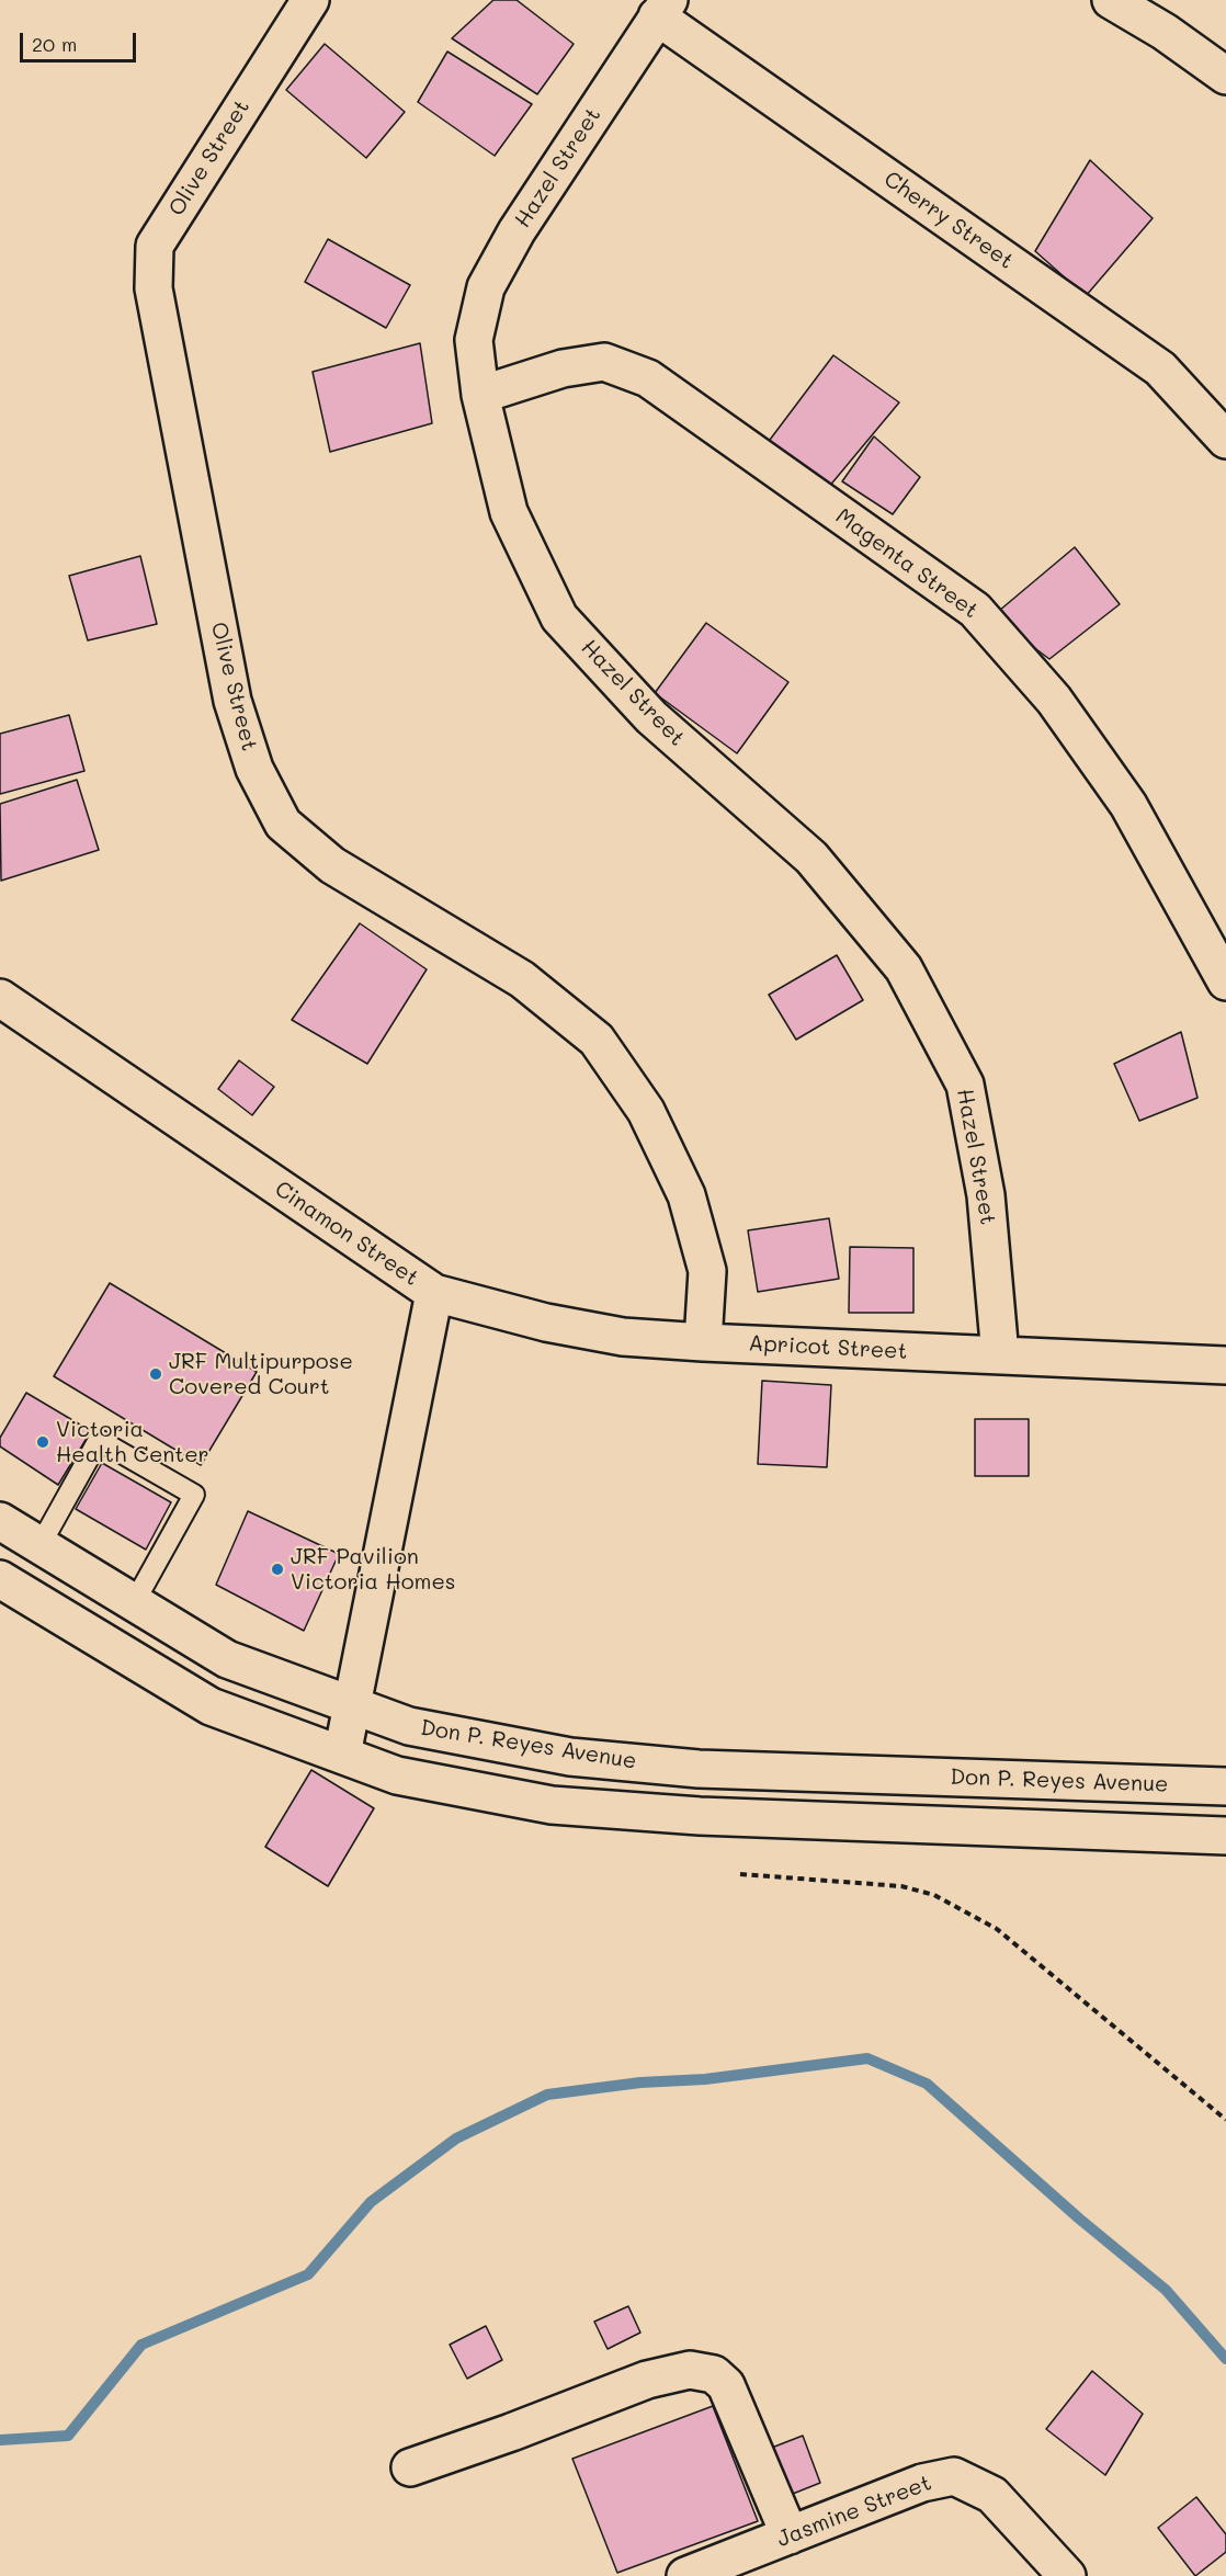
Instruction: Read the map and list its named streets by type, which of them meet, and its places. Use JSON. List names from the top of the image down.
{
  "streets": {
    "street": [
      "Olive Street",
      "Hazel Street",
      "Cherry Street",
      "Magenta Street",
      "Cinamon Street",
      "Apricot Street",
      "Don P. Reyes Avenue",
      "Jasmine Street"
    ]
  },
  "crossings": [
    ["Olive Street", "Apricot Street"],
    ["Hazel Street", "Cherry Street"],
    ["Hazel Street", "Magenta Street"],
    ["Hazel Street", "Apricot Street"],
    ["Cinamon Street", "Apricot Street"],
    ["Cinamon Street", "Don P. Reyes Avenue"]
  ],
  "places": ["JRF Multipurpose Covered Court", "Victoria Health Center", "JRF Pavilion Victoria Homes"],
  "scale_bar": "20 m"
}
